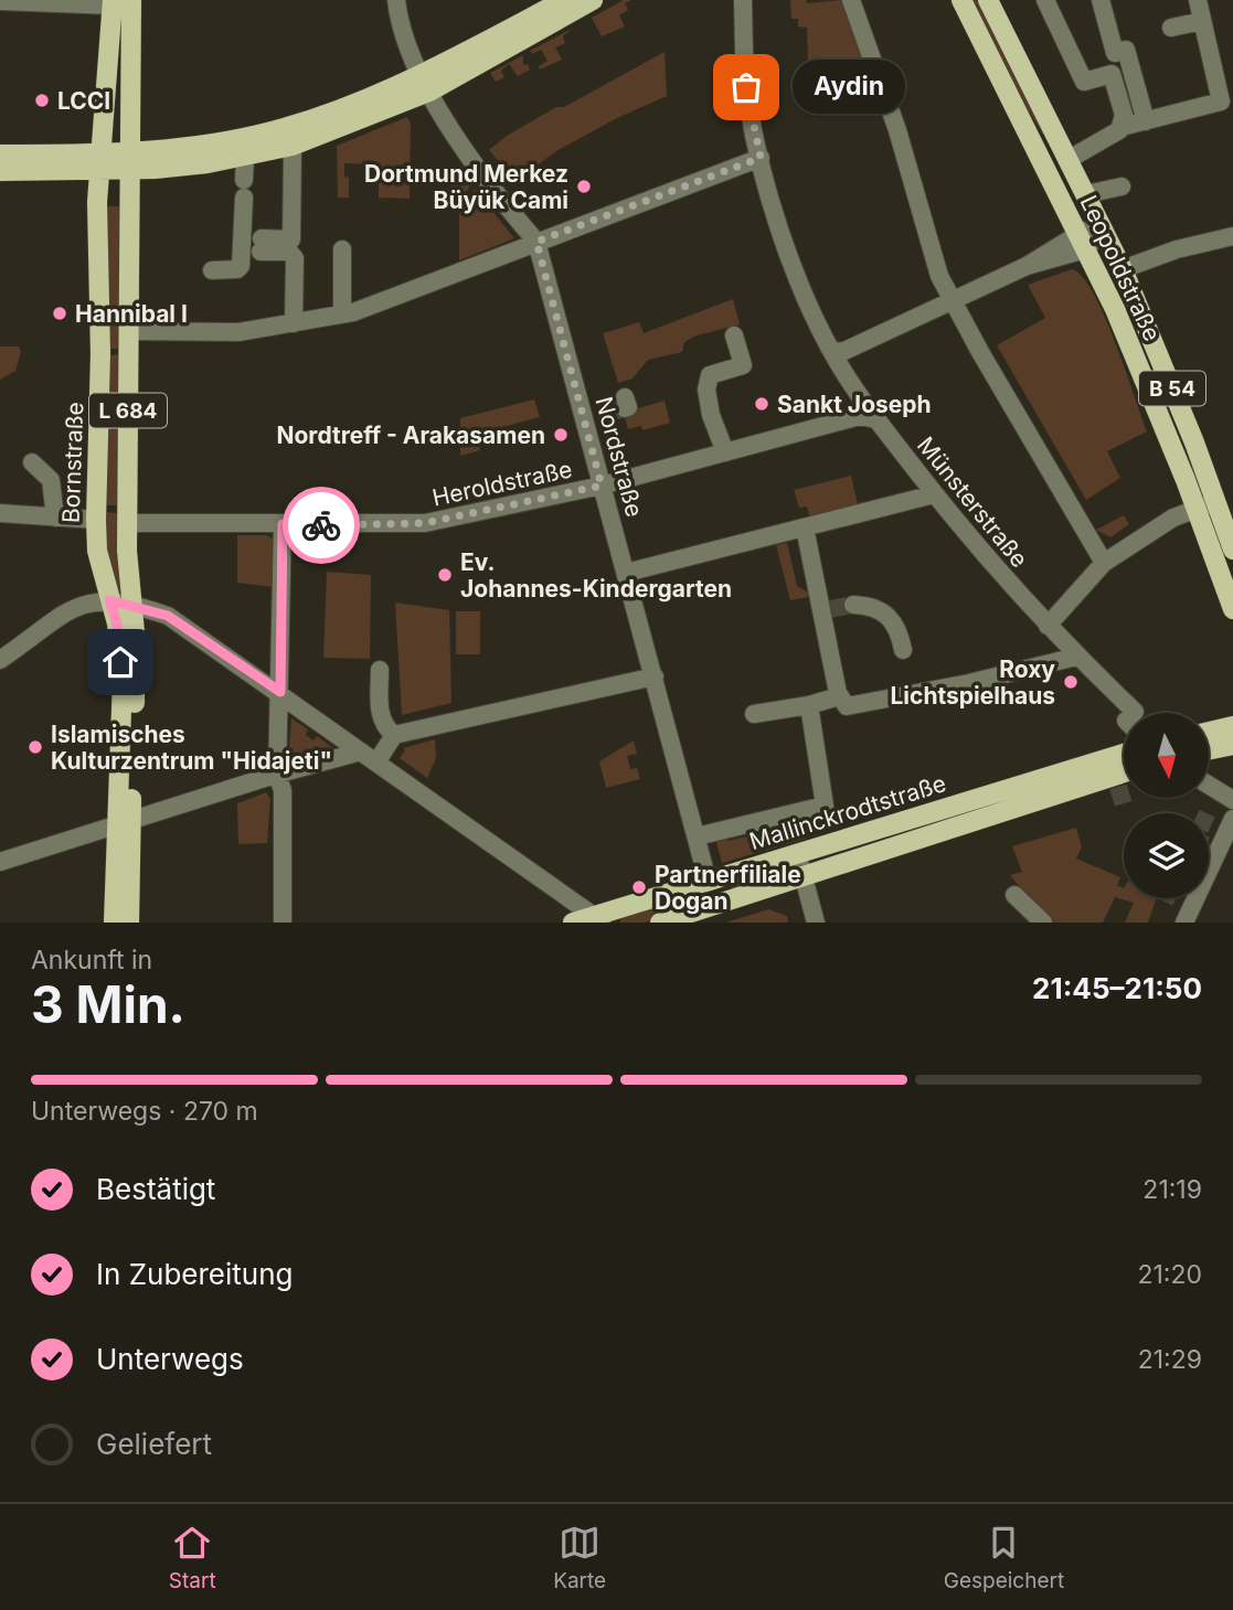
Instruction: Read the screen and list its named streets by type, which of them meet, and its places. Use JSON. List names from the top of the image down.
{
  "streets": {
    "main road": [
      "Leopoldstraße",
      "B 54",
      "L 684",
      "Bornstraße",
      "Mallinckrodtstraße"
    ],
    "street": ["Nordstraße", "Heroldstraße", "Münsterstraße"]
  },
  "crossings": [
    ["Nordstraße", "Heroldstraße"],
    ["Nordstraße", "Mallinckrodtstraße"],
    ["Bornstraße", "Heroldstraße"],
    ["Heroldstraße", "Münsterstraße"]
  ],
  "places": [
    "Aydin",
    "LCCI",
    "Dortmund Merkez Büyük Cami",
    "Hannibal I",
    "Sankt Joseph",
    "Nordtreff - Arakasamen",
    "Ev. Johannes-Kindergarten",
    "Roxy Lichtspielhaus",
    "Islamisches Kulturzentrum \"Hidajeti\"",
    "Partnerfiliale Dogan"
  ],
  "north": "bottom",
  "page": {
    "bubble": "Aydin",
    "heading": ["3 Min.", "Ankunft in", "21:45–21:50"],
    "bar": "Unterwegs · 270 m",
    "list": [
      ["Bestätigt", "21:19"],
      ["In Zubereitung", "21:20"],
      ["Unterwegs", "21:29"],
      "Geliefert"
    ],
    "tabs": ["Start", "Karte", "Gespeichert"]
  }
}
